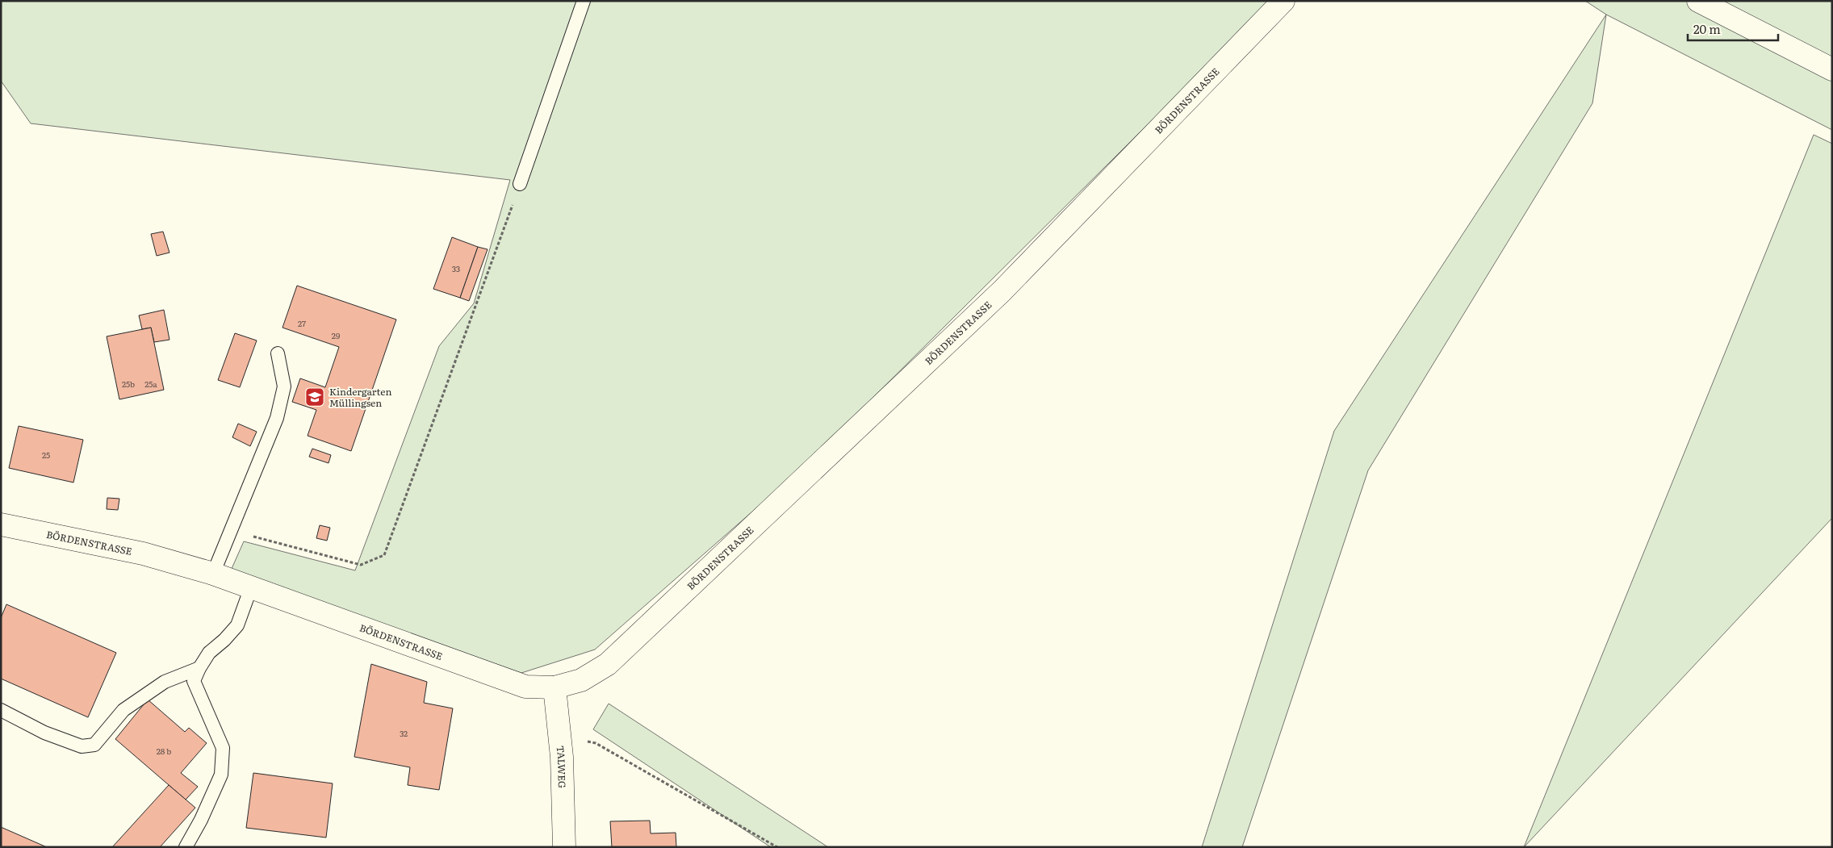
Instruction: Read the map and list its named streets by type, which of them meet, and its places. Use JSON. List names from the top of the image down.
{
  "streets": {
    "street": ["BÖRDENSTRASSE", "TALWEG"]
  },
  "crossings": [
    ["BÖRDENSTRASSE", "TALWEG"]
  ],
  "places": {
    "school or university": ["Kindergarten Müllingsen"]
  },
  "house_numbers": [
    "33",
    "27",
    "29",
    "25b",
    "25a",
    "25",
    "32",
    "28 b"
  ],
  "scale_bar": "20 m"
}
